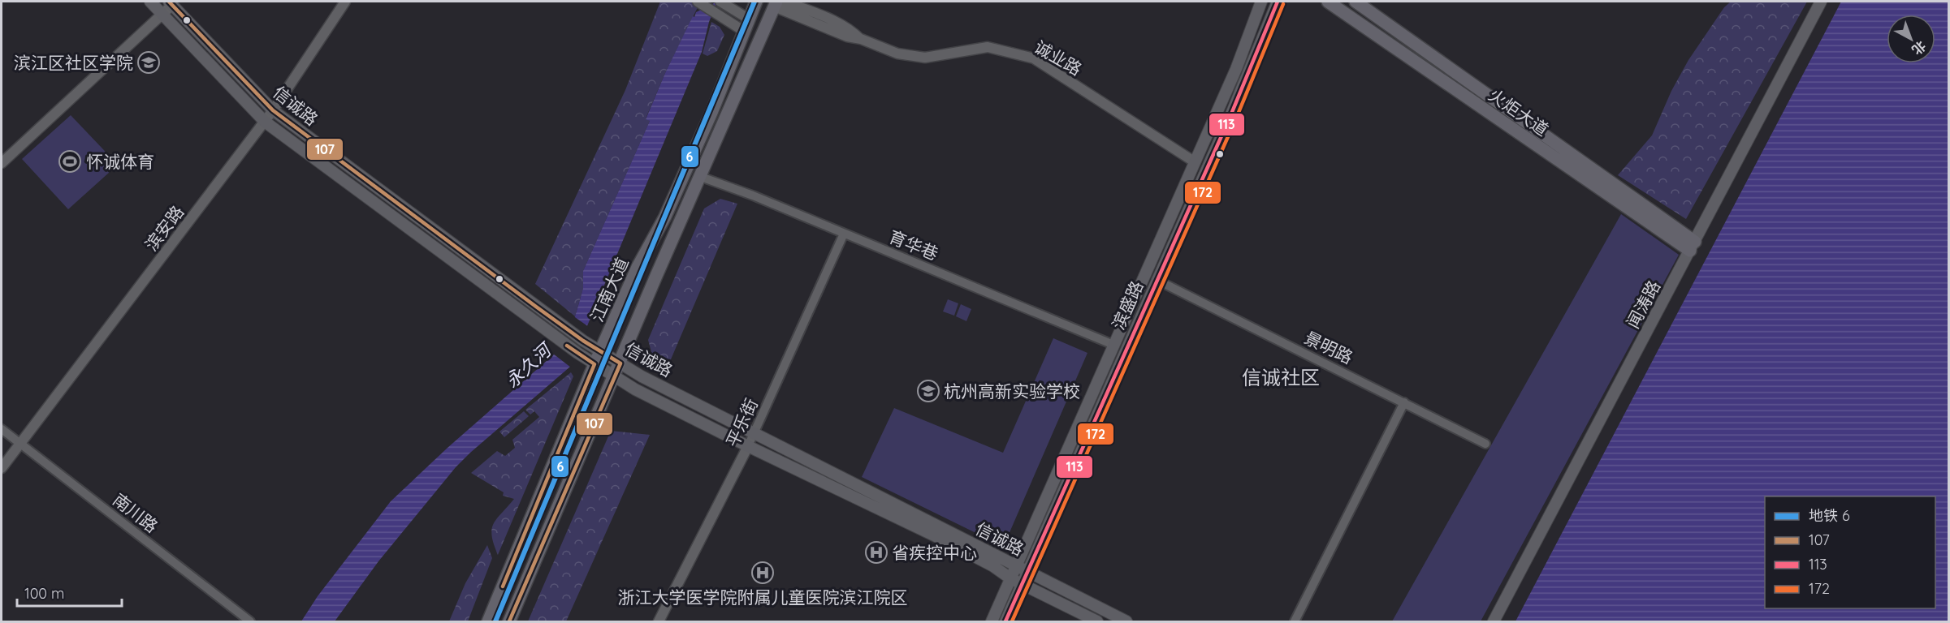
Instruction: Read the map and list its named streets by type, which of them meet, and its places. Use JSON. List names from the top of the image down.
{
  "streets": {
    "main road": [
      "信诚路",
      "火炬大道",
      "江南大道",
      "闻涛路",
      "滨盛路"
    ],
    "street": [
      "诚业路",
      "滨安路",
      "育华巷",
      "景明路",
      "平乐街",
      "南川路"
    ]
  },
  "crossings": [
    ["诚业路", "滨盛路"],
    ["信诚路", "滨安路"],
    ["信诚路", "江南大道"],
    ["信诚路", "滨盛路"],
    ["信诚路", "平乐街"],
    ["火炬大道", "闻涛路"],
    ["滨安路", "南川路"],
    ["育华巷", "滨盛路"],
    ["育华巷", "平乐街"],
    ["滨盛路", "景明路"]
  ],
  "districts": ["信诚社区"],
  "water": ["永久河"],
  "places": {
    "school or university": ["滨江区社区学院", "杭州高新实验学校"],
    "sports": ["怀诚体育"],
    "hospital": ["省疾控中心", "浙江大学医学院附属儿童医院滨江院区"]
  },
  "lines": [
    "metro line 6",
    "transit line 107",
    "transit line 113",
    "transit line 172"
  ],
  "legend": [
    "地铁 6",
    "107",
    "113",
    "172"
  ],
  "scale_bar": "100 m",
  "north": "bottom right"
}
